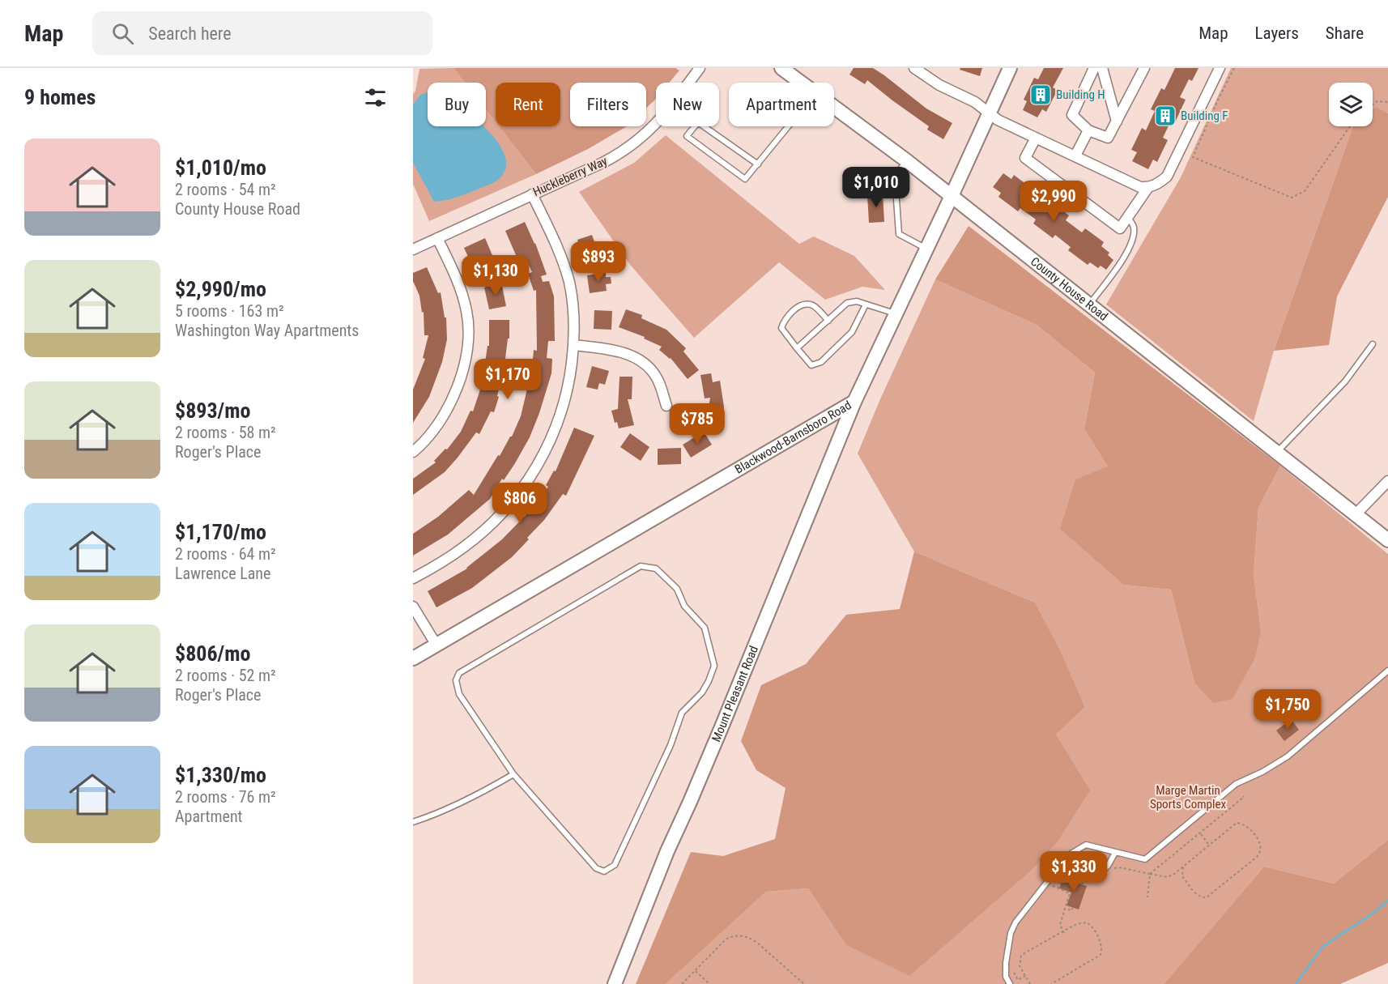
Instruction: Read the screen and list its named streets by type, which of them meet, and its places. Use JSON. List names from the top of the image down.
{
  "streets": {
    "main road": ["County House Road", "Blackwood-Barnsboro Road", "Mount Pleasant Road"],
    "street": ["Huckleberry Way"]
  },
  "crossings": [
    ["County House Road", "Blackwood-Barnsboro Road"],
    ["Blackwood-Barnsboro Road", "Mount Pleasant Road"]
  ],
  "parks": ["Marge Martin Sports Complex"],
  "places": {
    "building": ["Building H", "Building F"]
  },
  "page": {
    "header": "Map",
    "search": "Search here",
    "nav": ["Map", "Layers", "Share"],
    "heading": "9 homes",
    "chip": [
      "Buy",
      "Rent",
      "Filters",
      "New",
      "Apartment"
    ],
    "list": [
      {
        "name": "$1,010/mo",
        "note": "2 rooms · 54 m² · County House Road"
      },
      {
        "name": "$2,990/mo",
        "note": "5 rooms · 163 m² · Washington Way Apartments"
      },
      {
        "name": "$893/mo",
        "note": "2 rooms · 58 m² · Roger's Place"
      },
      {
        "name": "$1,170/mo",
        "note": "2 rooms · 64 m² · Lawrence Lane"
      },
      {
        "name": "$806/mo",
        "note": "2 rooms · 52 m² · Roger's Place"
      },
      {
        "name": "$1,330/mo",
        "note": "2 rooms · 76 m² · Apartment"
      }
    ],
    "price": [
      "$1,010",
      "$2,990",
      "$893",
      "$1,130",
      "$1,170",
      "$785",
      "$806",
      "$1,750",
      "$1,330"
    ]
  }
}
